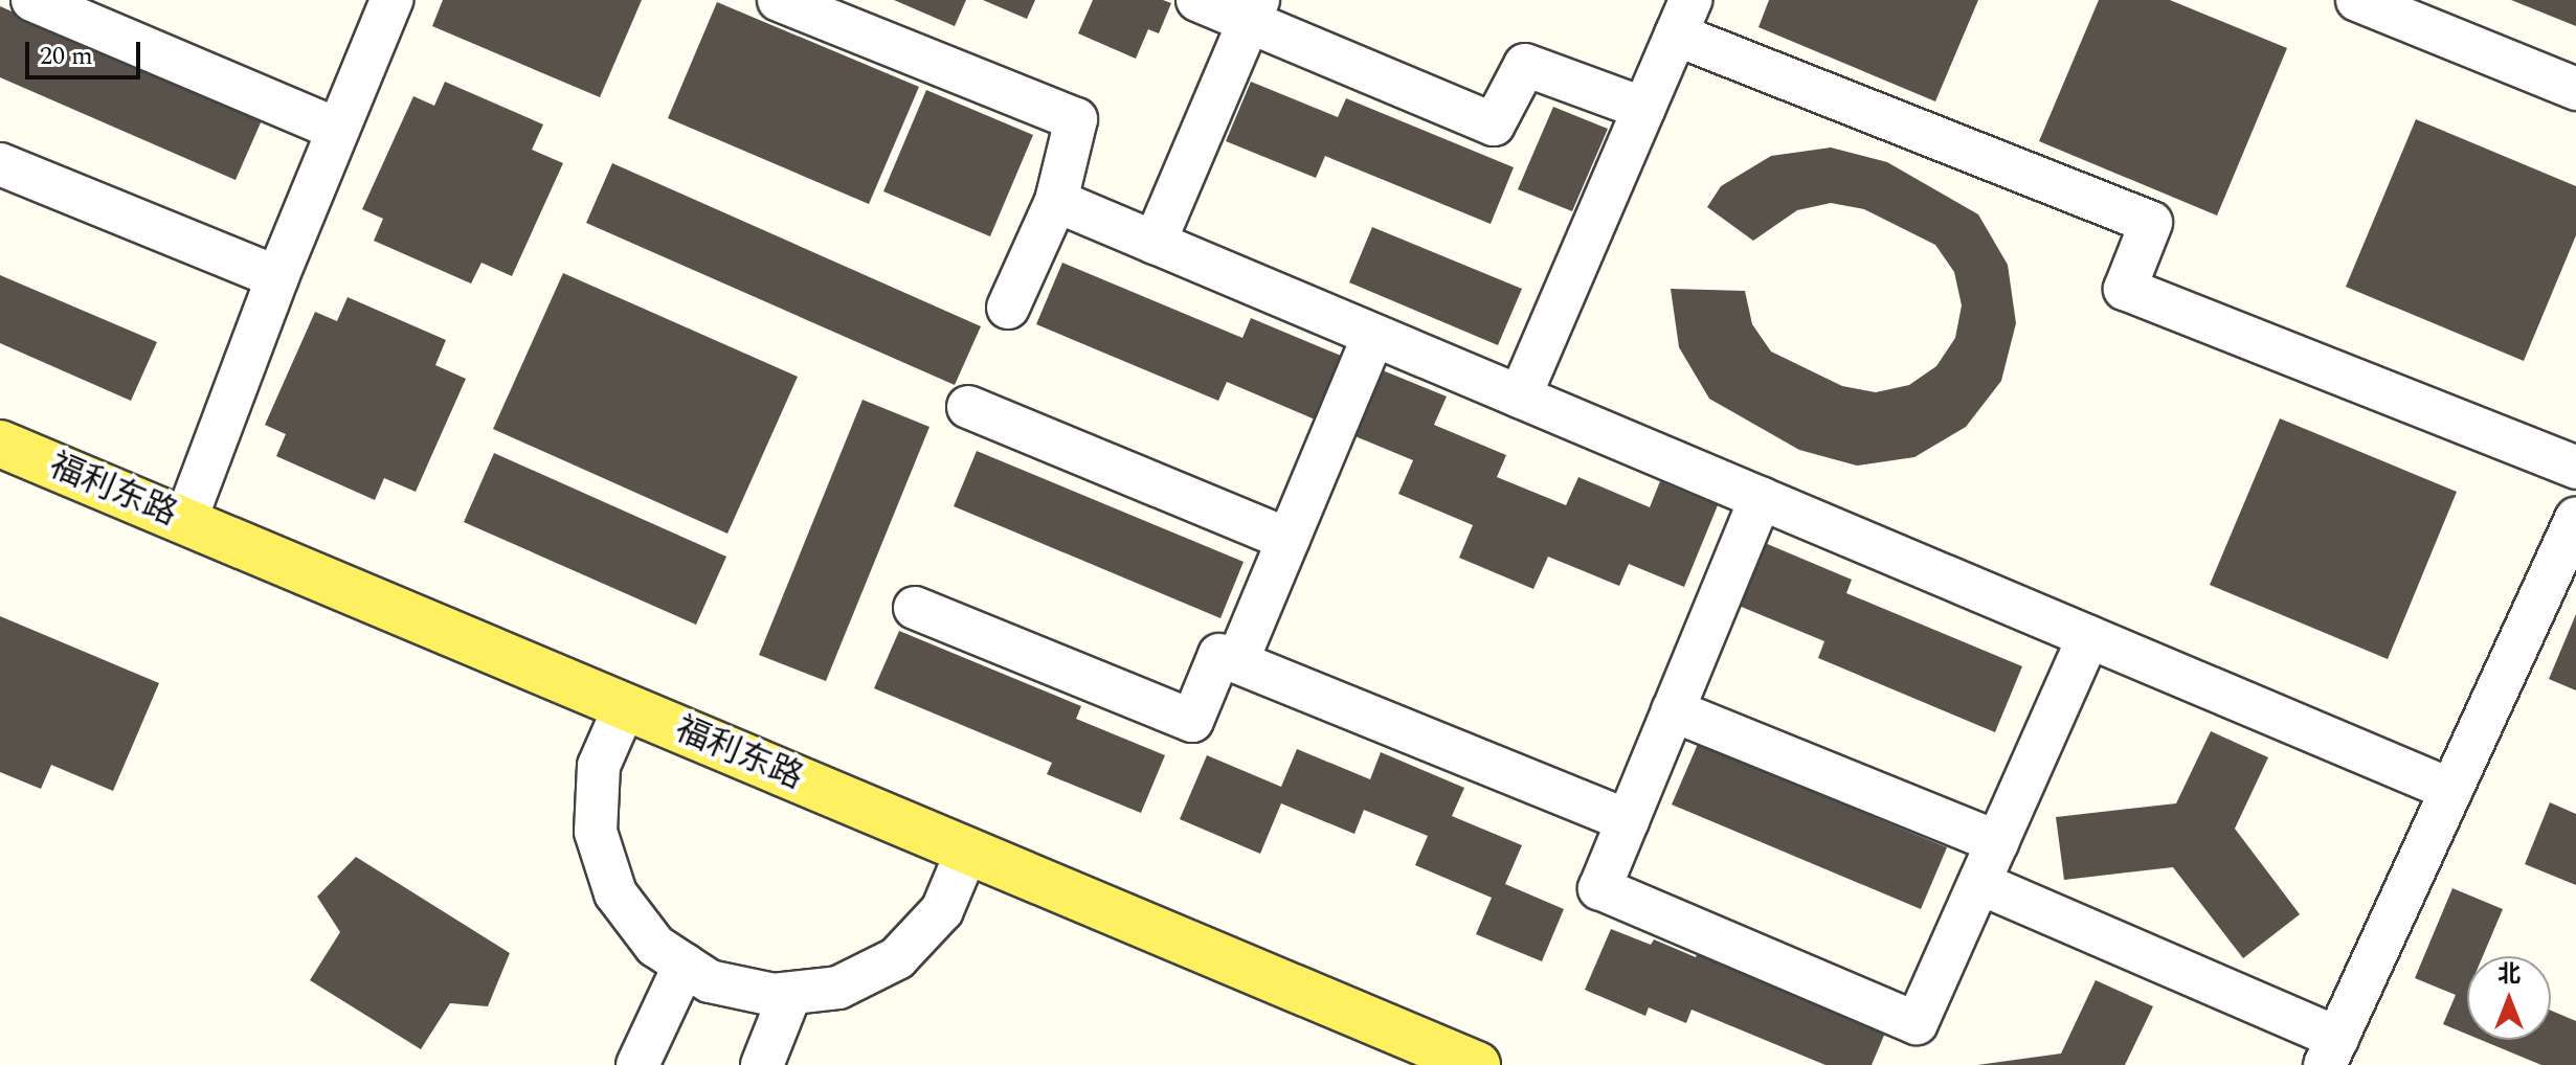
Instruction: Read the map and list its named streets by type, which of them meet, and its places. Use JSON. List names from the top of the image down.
{
  "streets": {
    "main road": ["福利东路"]
  },
  "scale_bar": "20 m",
  "north": "top"
}
